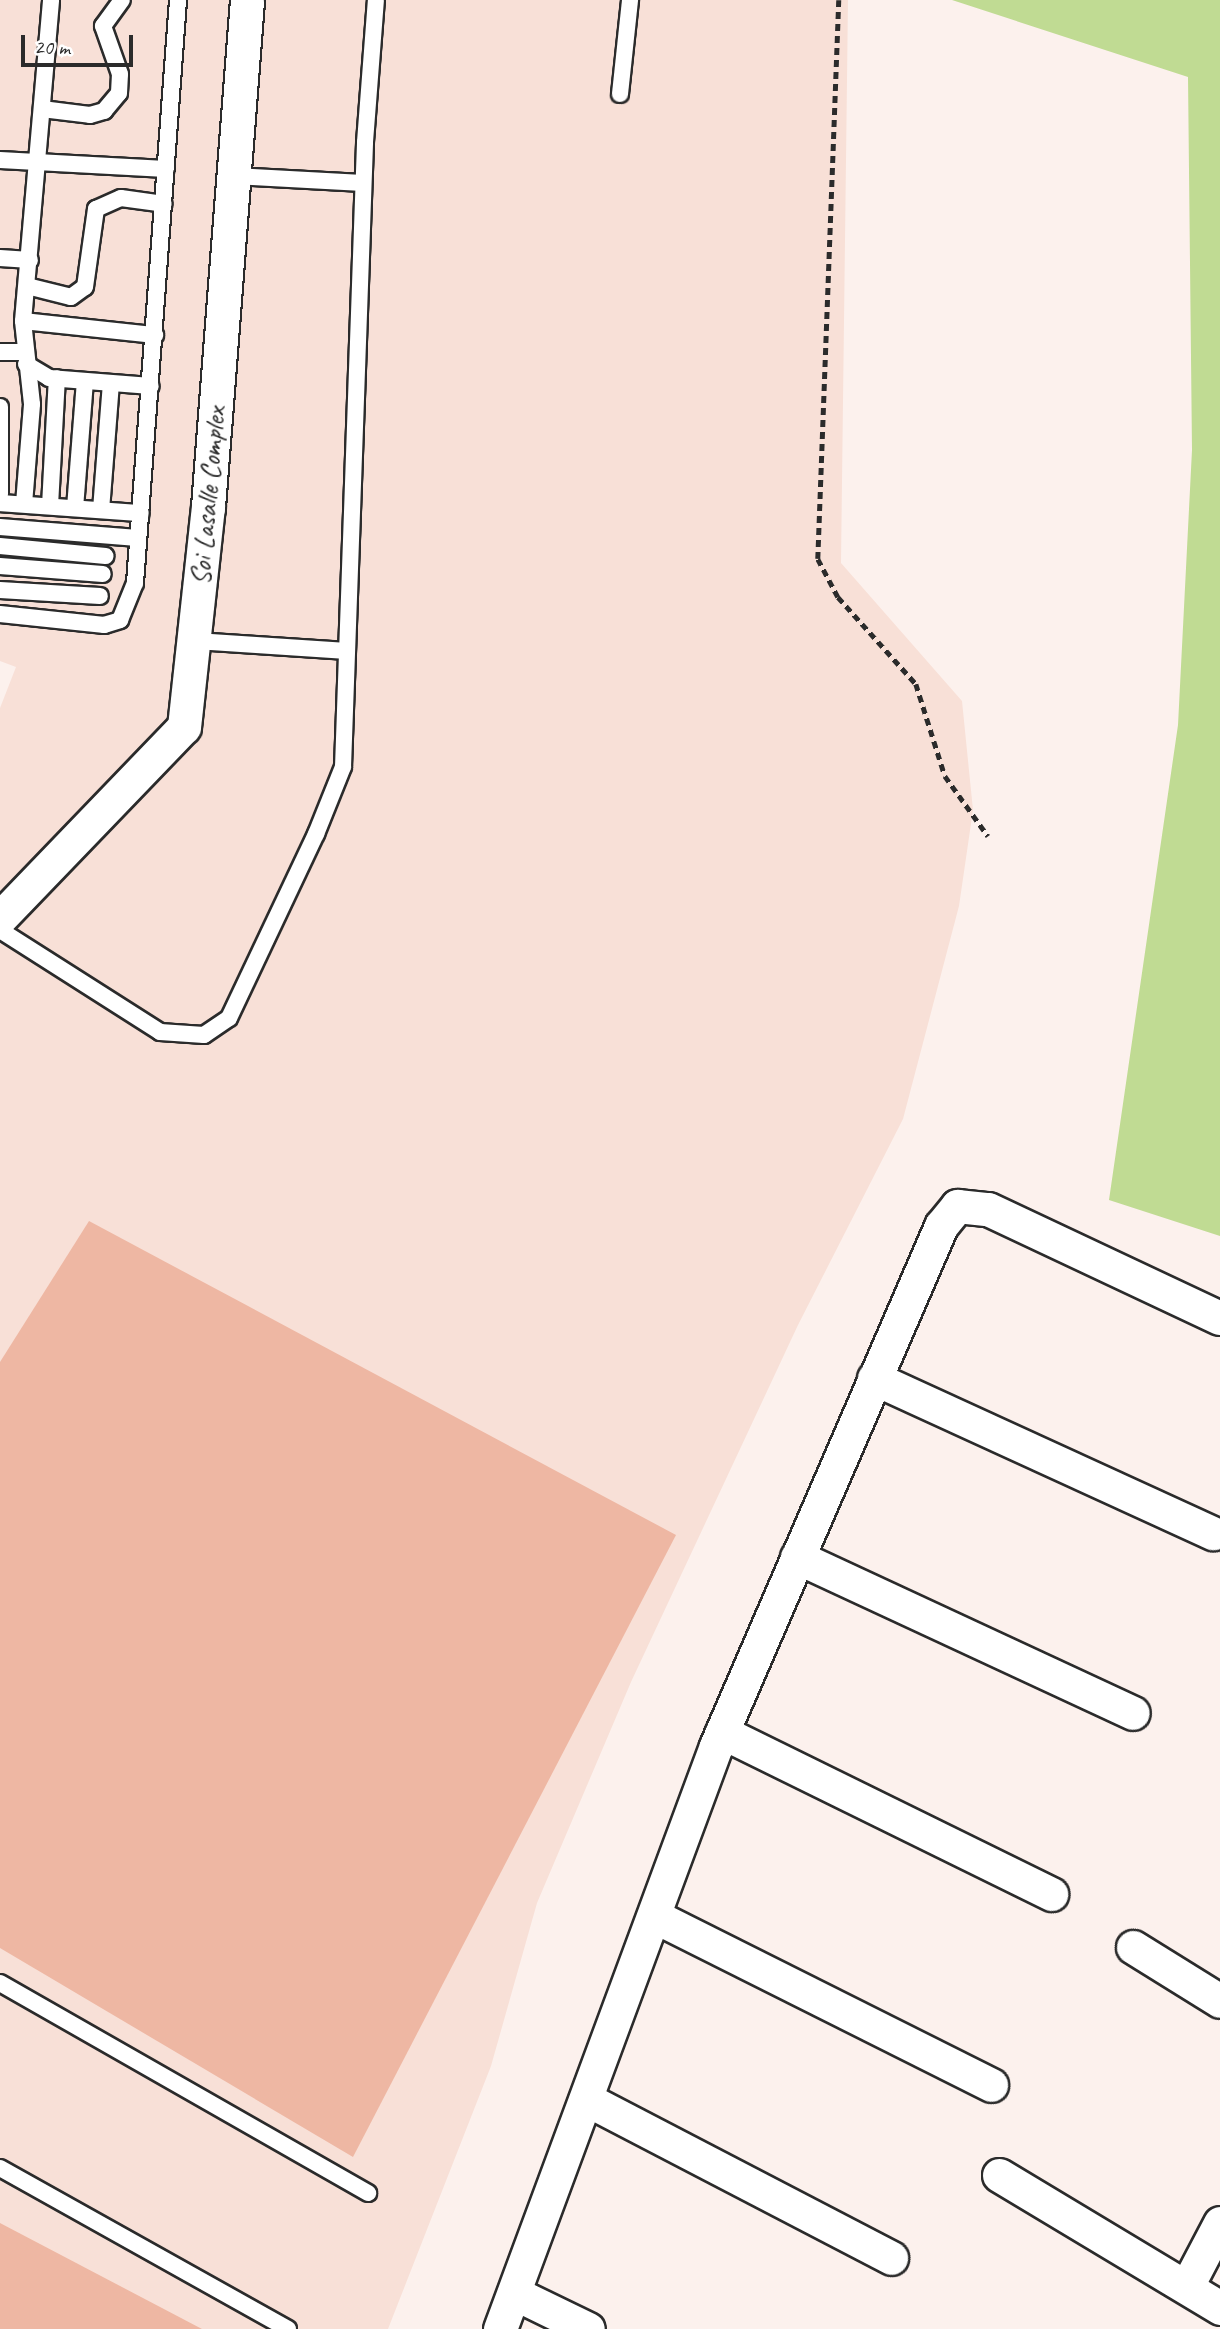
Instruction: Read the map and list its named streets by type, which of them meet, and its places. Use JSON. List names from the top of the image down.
{
  "streets": {
    "street": ["Soi Lasalle Complex"]
  },
  "scale_bar": "20 m"
}
